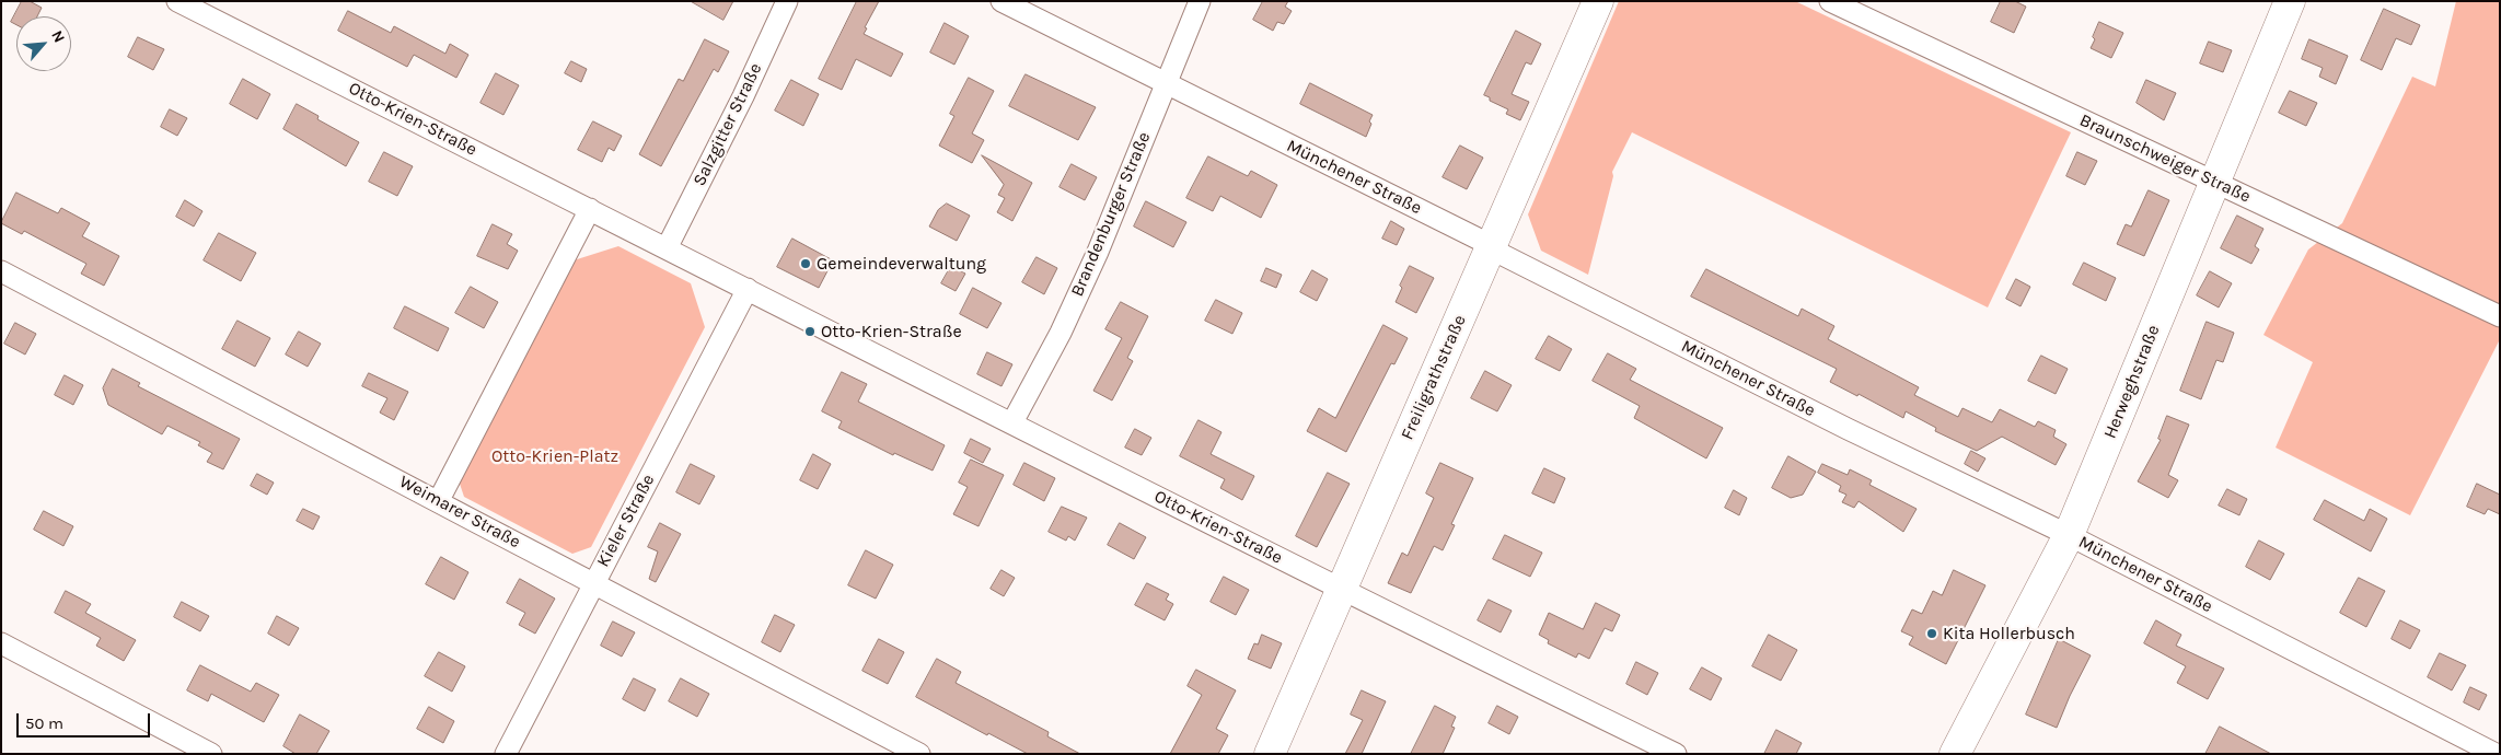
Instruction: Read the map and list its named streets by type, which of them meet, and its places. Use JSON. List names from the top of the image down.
{
  "streets": {
    "street": [
      "Otto-Krien-Straße",
      "Salzgitter Straße",
      "Braunschweiger Straße",
      "Münchener Straße",
      "Brandenburger Straße",
      "Freiligrathstraße",
      "Herweghstraße",
      "Weimarer Straße",
      "Kieler Straße"
    ]
  },
  "crossings": [
    ["Otto-Krien-Straße", "Salzgitter Straße"],
    ["Otto-Krien-Straße", "Brandenburger Straße"],
    ["Otto-Krien-Straße", "Freiligrathstraße"],
    ["Otto-Krien-Straße", "Kieler Straße"],
    ["Braunschweiger Straße", "Herweghstraße"],
    ["Münchener Straße", "Brandenburger Straße"],
    ["Münchener Straße", "Freiligrathstraße"],
    ["Münchener Straße", "Herweghstraße"],
    ["Weimarer Straße", "Kieler Straße"]
  ],
  "parks": ["Otto-Krien-Platz"],
  "places": ["Gemeindeverwaltung", "Otto-Krien-Straße", "Kita Hollerbusch"],
  "scale_bar": "50 m",
  "north": "top right"
}
